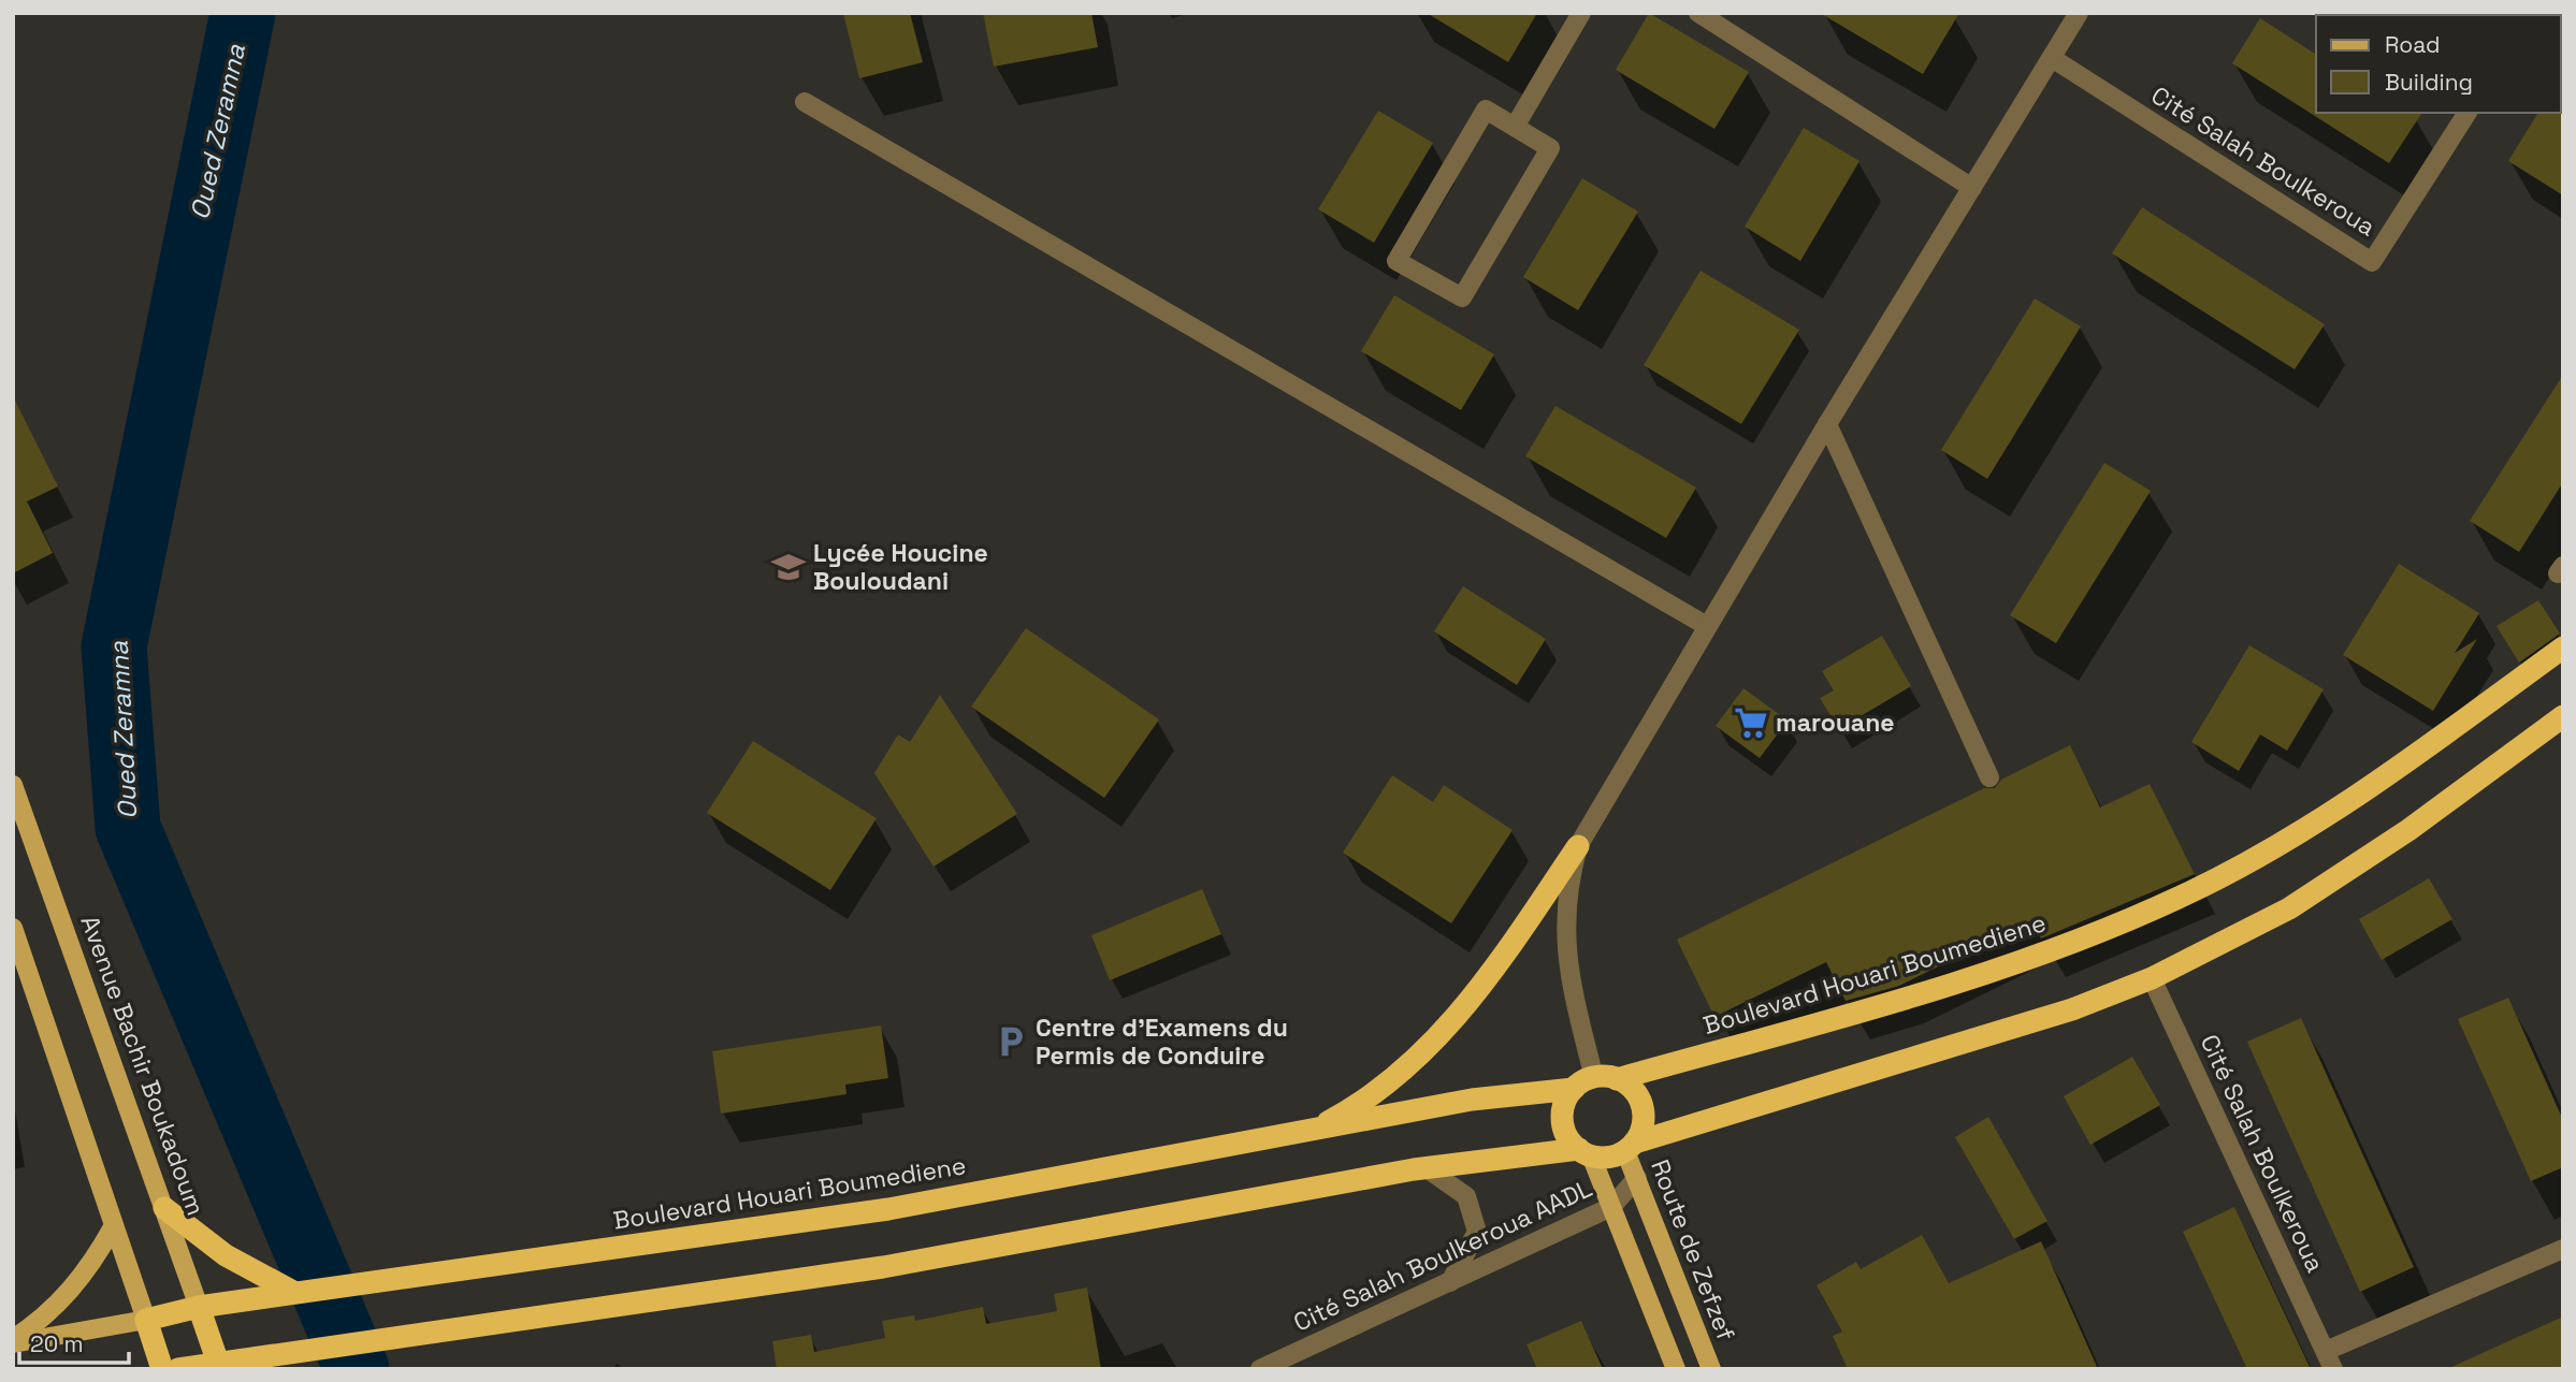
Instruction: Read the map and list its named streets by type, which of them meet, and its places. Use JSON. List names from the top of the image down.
{
  "streets": {
    "highway": ["Boulevard Houari Boumediene", "Avenue Bachir Boukadoum"],
    "main road": ["Route de Zefzef"],
    "street": ["Cité Salah Boulkeroua", "Cité Salah Boulkeroua AADL"]
  },
  "crossings": [
    ["Boulevard Houari Boumediene", "Avenue Bachir Boukadoum"],
    ["Boulevard Houari Boumediene", "Route de Zefzef"],
    ["Route de Zefzef", "Cité Salah Boulkeroua AADL"]
  ],
  "water": ["Oued Zeramna"],
  "places": {
    "school or university": ["Lycée Houcine Bouloudani"],
    "supermarket": ["marouane"],
    "parking": ["Centre d'Examens du Permis de Conduire"]
  },
  "legend": ["Road", "Building"],
  "scale_bar": "20 m"
}
